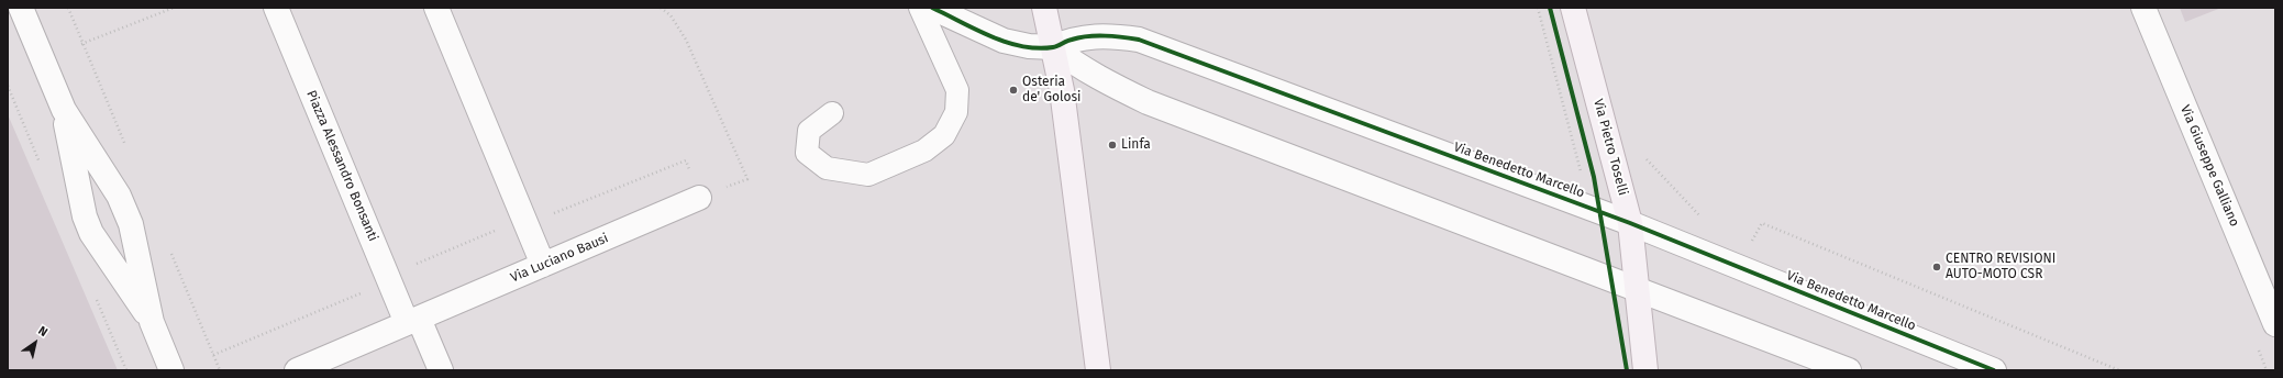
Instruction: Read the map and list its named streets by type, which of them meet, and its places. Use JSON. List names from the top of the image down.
{
  "streets": {
    "main road": ["Via Pietro Toselli"],
    "street": [
      "Piazza Alessandro Bonsanti",
      "Via Giuseppe Galliano",
      "Via Benedetto Marcello",
      "Via Luciano Bausi"
    ]
  },
  "crossings": [
    ["Via Pietro Toselli", "Via Benedetto Marcello"],
    ["Piazza Alessandro Bonsanti", "Via Luciano Bausi"]
  ],
  "places": ["Osteria de' Golosi", "Linfa", "CENTRO REVISIONI AUTO-MOTO CSR"],
  "north": "top right"
}
